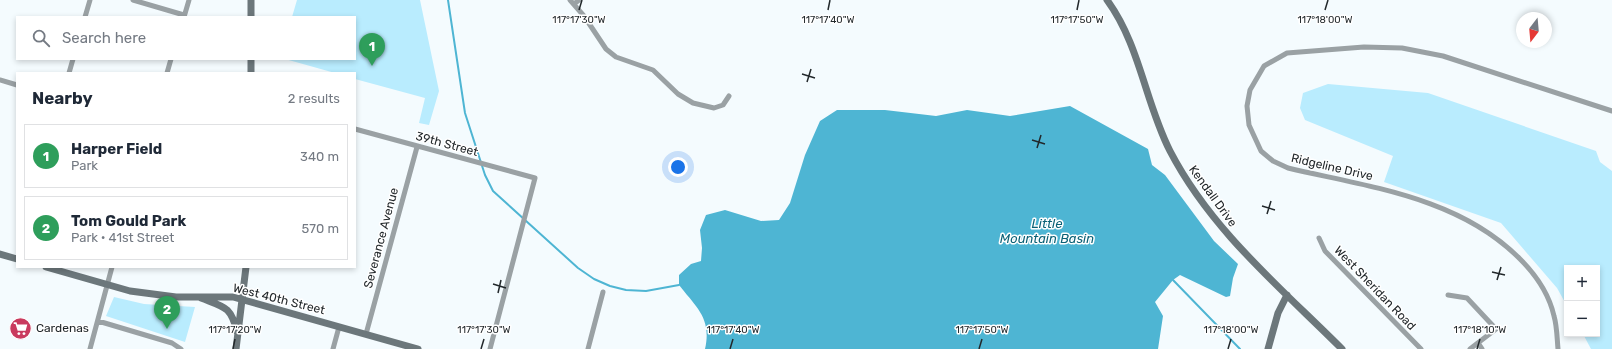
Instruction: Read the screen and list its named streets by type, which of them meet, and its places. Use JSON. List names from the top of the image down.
{
  "streets": {
    "main road": ["Kendall Drive", "West 40th Street"],
    "street": [
      "39th Street",
      "Ridgeline Drive",
      "Severance Avenue",
      "West Sheridan Road"
    ]
  },
  "crossings": [
    ["39th Street", "Severance Avenue"],
    ["Severance Avenue", "West 40th Street"]
  ],
  "water": ["Little Mountain Basin"],
  "places": {
    "supermarket": ["Cardenas"]
  },
  "north": "bottom",
  "page": {
    "search": "Search here",
    "pins": ["1", "2"],
    "heading": ["Nearby", "2 results"],
    "list": [
      {
        "mark": "1",
        "name": "Harper Field",
        "note": "Park",
        "value": "340 m"
      },
      {
        "mark": "2",
        "name": "Tom Gould Park",
        "note": "Park · 41st Street",
        "value": "570 m"
      }
    ],
    "map_buttons": ["+", "−"]
  },
  "coordinates": [
    "117°17'30\"W",
    "117°17'40\"W",
    "117°17'50\"W",
    "117°18'00\"W",
    "117°18'10\"W",
    "117°17'20\"W"
  ]
}
